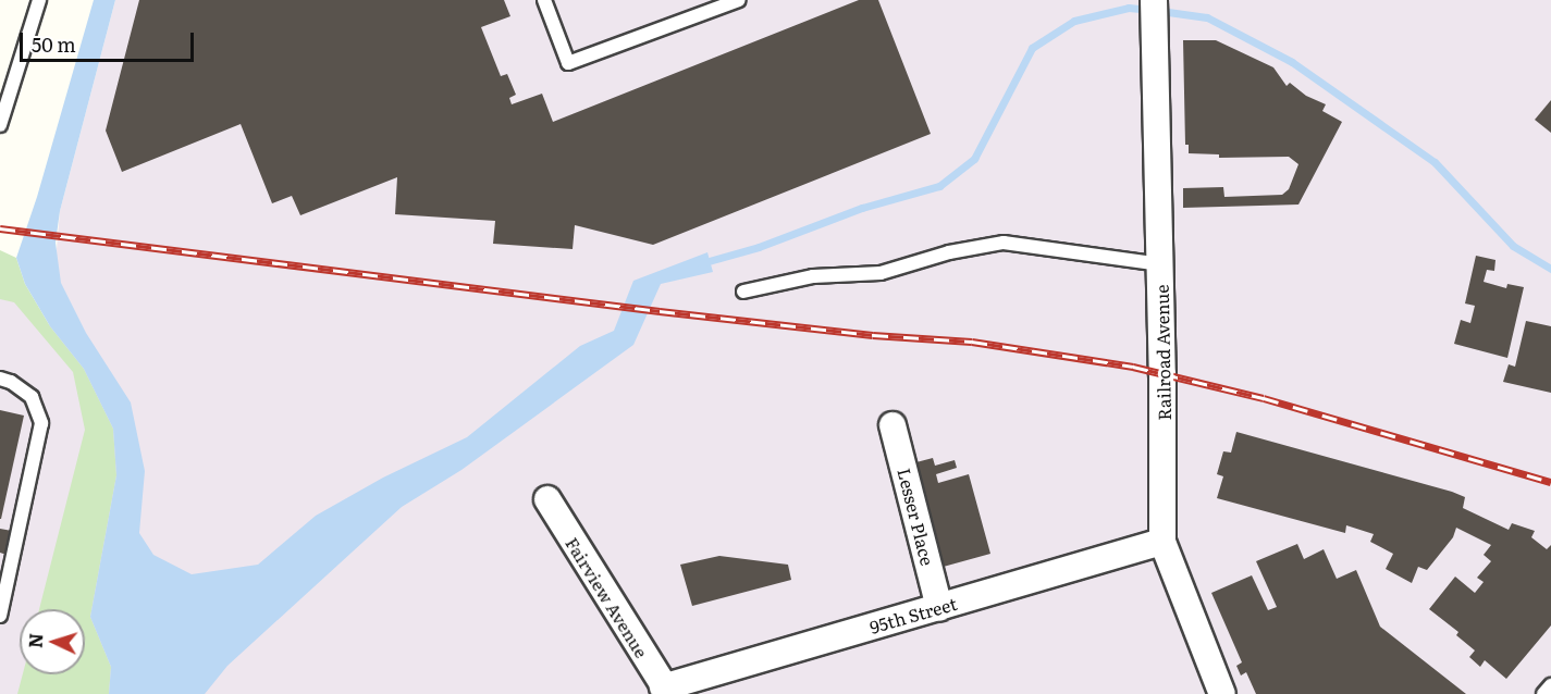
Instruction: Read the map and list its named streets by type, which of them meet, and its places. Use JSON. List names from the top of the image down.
{
  "streets": {
    "street": [
      "Railroad Avenue",
      "Lesser Place",
      "Fairview Avenue",
      "95th Street"
    ]
  },
  "crossings": [
    ["Railroad Avenue", "95th Street"],
    ["Lesser Place", "95th Street"],
    ["Fairview Avenue", "95th Street"]
  ],
  "scale_bar": "50 m",
  "north": "left"
}
